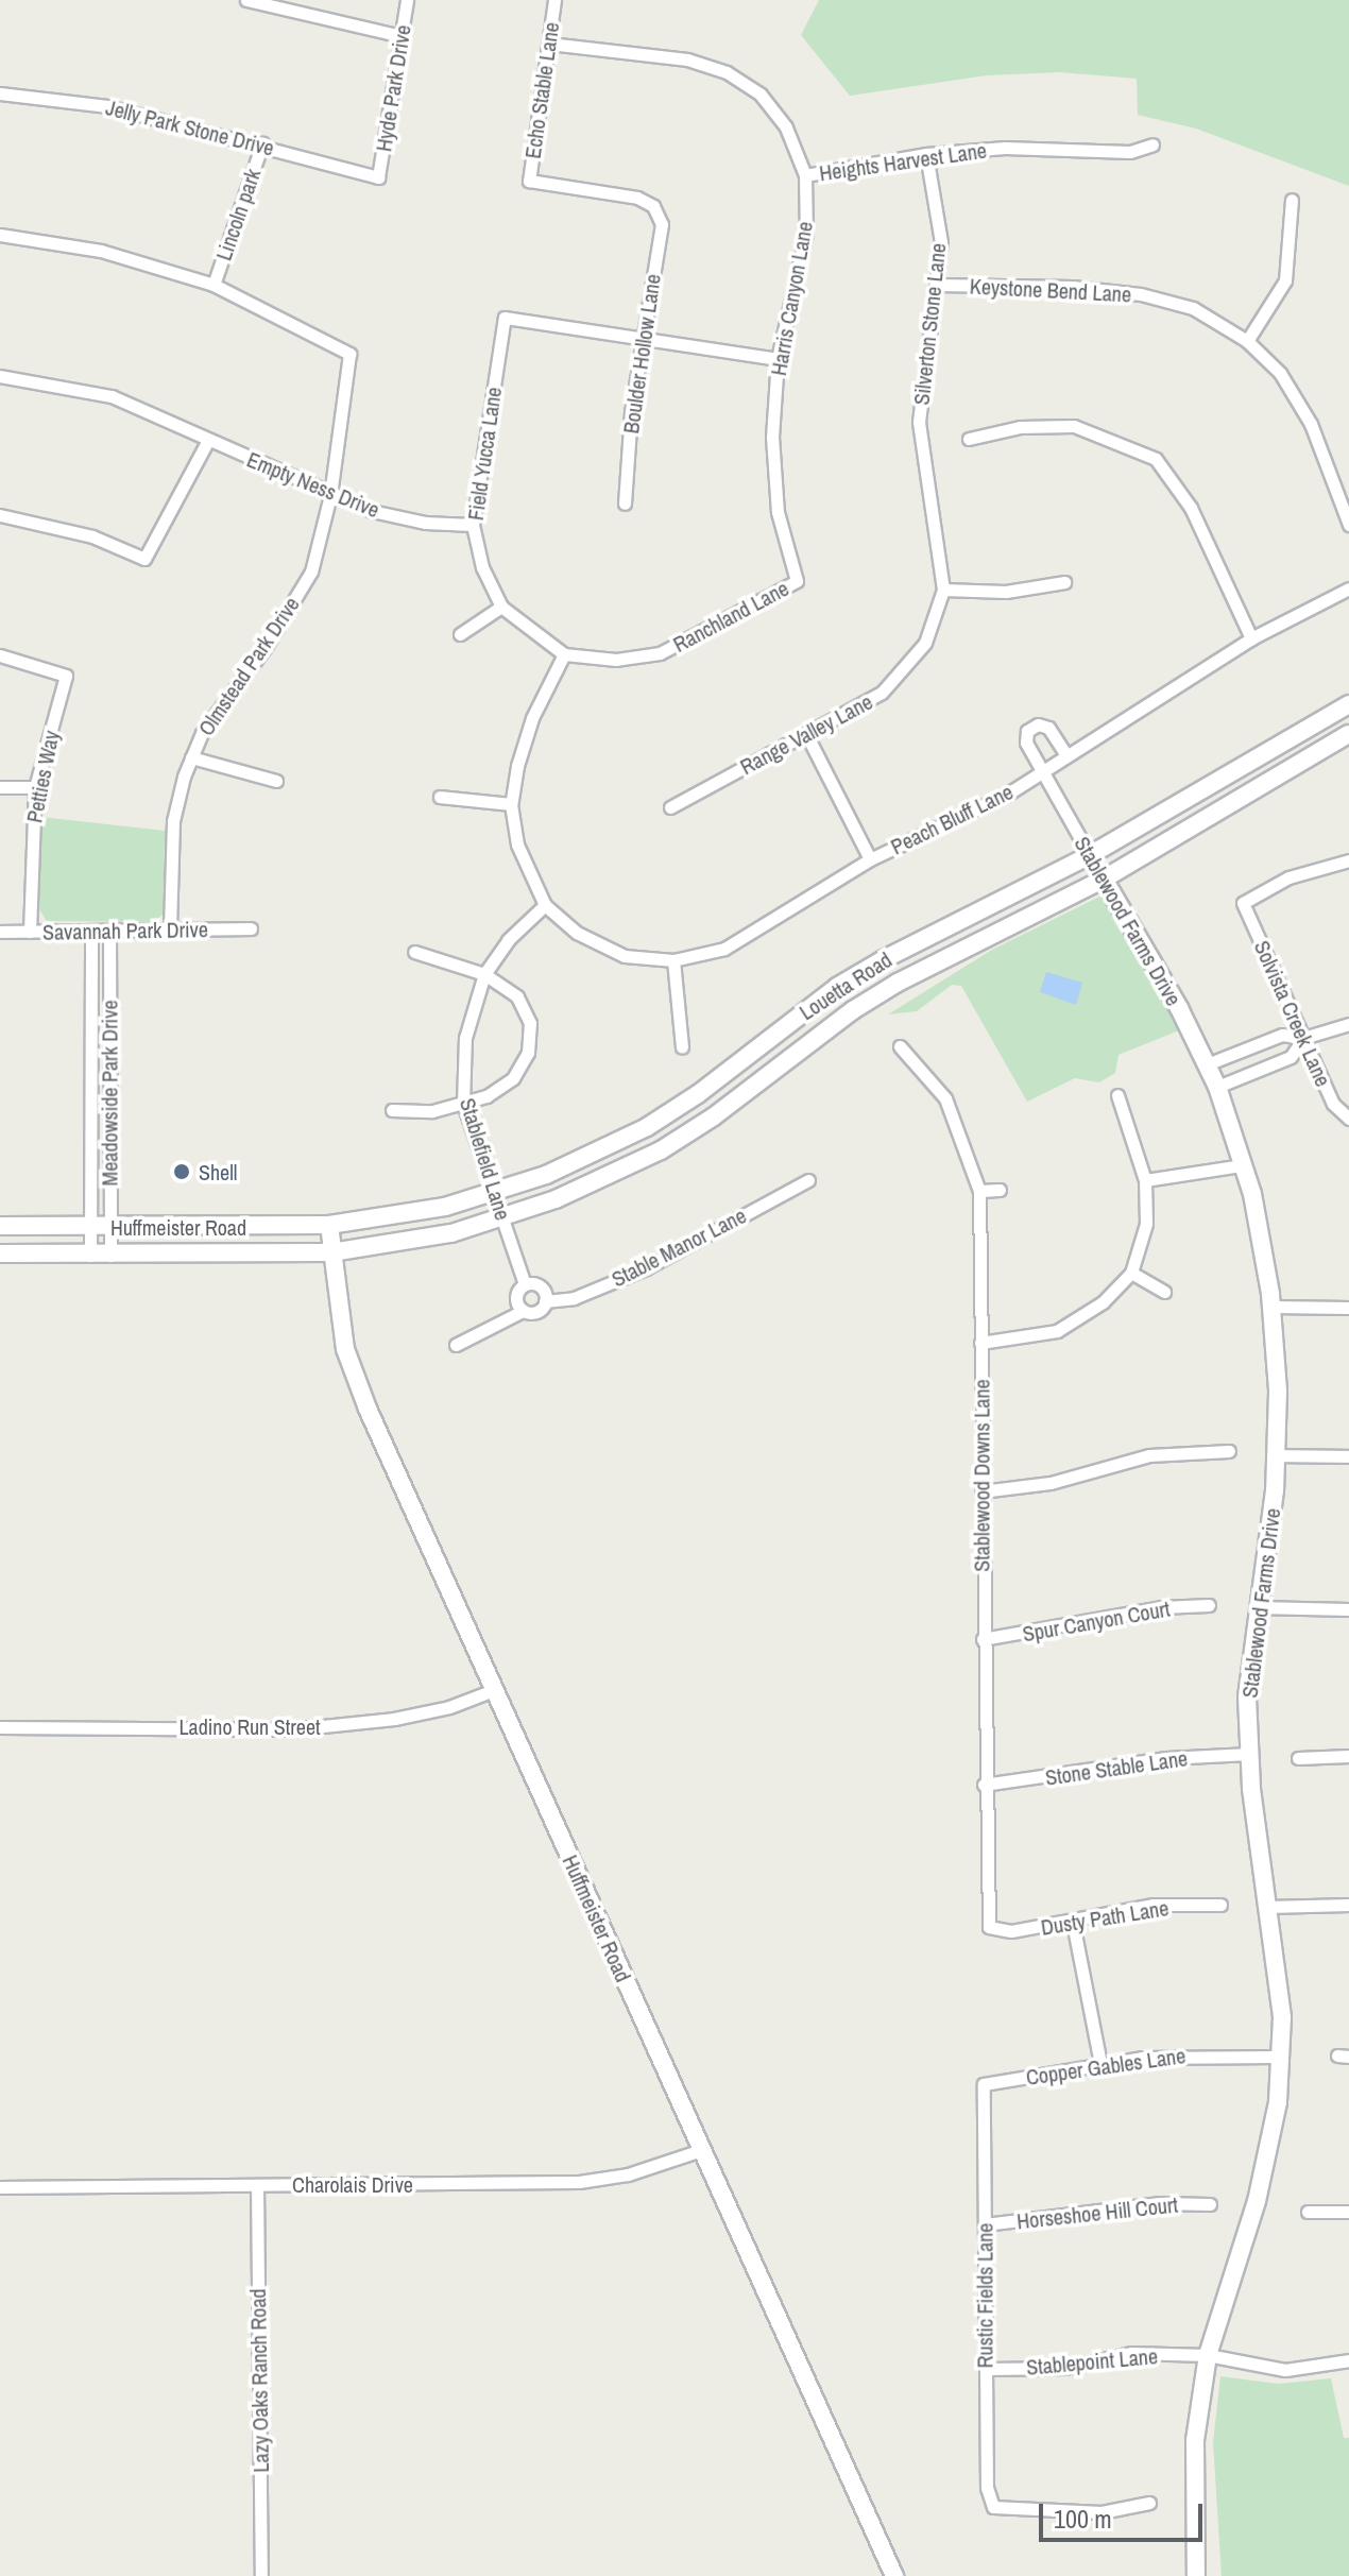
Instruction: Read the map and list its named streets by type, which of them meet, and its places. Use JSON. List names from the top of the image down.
{
  "streets": {
    "street": [
      "Hyde Park Drive",
      "Echo Stable Lane",
      "Jelly Park Stone Drive",
      "Heights Harvest Lane",
      "Lincoln park",
      "Keystone Bend Lane",
      "Harris Canyon Lane",
      "Silverton Stone Lane",
      "Boulder Hollow Lane",
      "Field Yucca Lane",
      "Empty Ness Drive",
      "Ranchland Lane",
      "Olmstead Park Drive",
      "Range Valley Lane",
      "Petties Way",
      "Peach Bluff Lane",
      "Stablewood Farms Drive",
      "Savannah Park Drive",
      "Louetta Road",
      "Solvista Creek Lane",
      "Meadowside Park Drive",
      "Stablefield Lane",
      "Huffmeister Road",
      "Stable Manor Lane",
      "Stablewood Downs Lane",
      "Spur Canyon Court",
      "Ladino Run Street",
      "Stone Stable Lane",
      "Dusty Path Lane",
      "Copper Gables Lane",
      "Charolais Drive",
      "Horseshoe Hill Court",
      "Rustic Fields Lane",
      "Stablepoint Lane",
      "Lazy Oaks Ranch Road"
    ]
  },
  "crossings": [
    ["Hyde Park Drive", "Jelly Park Stone Drive"],
    ["Echo Stable Lane", "Harris Canyon Lane"],
    ["Echo Stable Lane", "Boulder Hollow Lane"],
    ["Jelly Park Stone Drive", "Lincoln park"],
    ["Heights Harvest Lane", "Harris Canyon Lane"],
    ["Heights Harvest Lane", "Silverton Stone Lane"],
    ["Lincoln park", "Olmstead Park Drive"],
    ["Keystone Bend Lane", "Silverton Stone Lane"],
    ["Harris Canyon Lane", "Ranchland Lane"],
    ["Silverton Stone Lane", "Range Valley Lane"],
    ["Boulder Hollow Lane", "Field Yucca Lane"],
    ["Field Yucca Lane", "Empty Ness Drive"],
    ["Field Yucca Lane", "Ranchland Lane"],
    ["Empty Ness Drive", "Olmstead Park Drive"],
    ["Olmstead Park Drive", "Savannah Park Drive"],
    ["Petties Way", "Savannah Park Drive"],
    ["Peach Bluff Lane", "Stablewood Farms Drive"],
    ["Peach Bluff Lane", "Stablefield Lane"],
    ["Stablewood Farms Drive", "Louetta Road"],
    ["Stablewood Farms Drive", "Stone Stable Lane"],
    ["Stablewood Farms Drive", "Copper Gables Lane"],
    ["Stablewood Farms Drive", "Stablepoint Lane"],
    ["Savannah Park Drive", "Meadowside Park Drive"],
    ["Louetta Road", "Stablefield Lane"],
    ["Louetta Road", "Huffmeister Road"],
    ["Meadowside Park Drive", "Huffmeister Road"],
    ["Stablefield Lane", "Stable Manor Lane"],
    ["Huffmeister Road", "Ladino Run Street"],
    ["Huffmeister Road", "Charolais Drive"],
    ["Stablewood Downs Lane", "Spur Canyon Court"],
    ["Stablewood Downs Lane", "Stone Stable Lane"],
    ["Stablewood Downs Lane", "Dusty Path Lane"],
    ["Copper Gables Lane", "Rustic Fields Lane"],
    ["Charolais Drive", "Lazy Oaks Ranch Road"],
    ["Horseshoe Hill Court", "Rustic Fields Lane"],
    ["Rustic Fields Lane", "Stablepoint Lane"]
  ],
  "places": ["Shell"],
  "scale_bar": "100 m"
}
